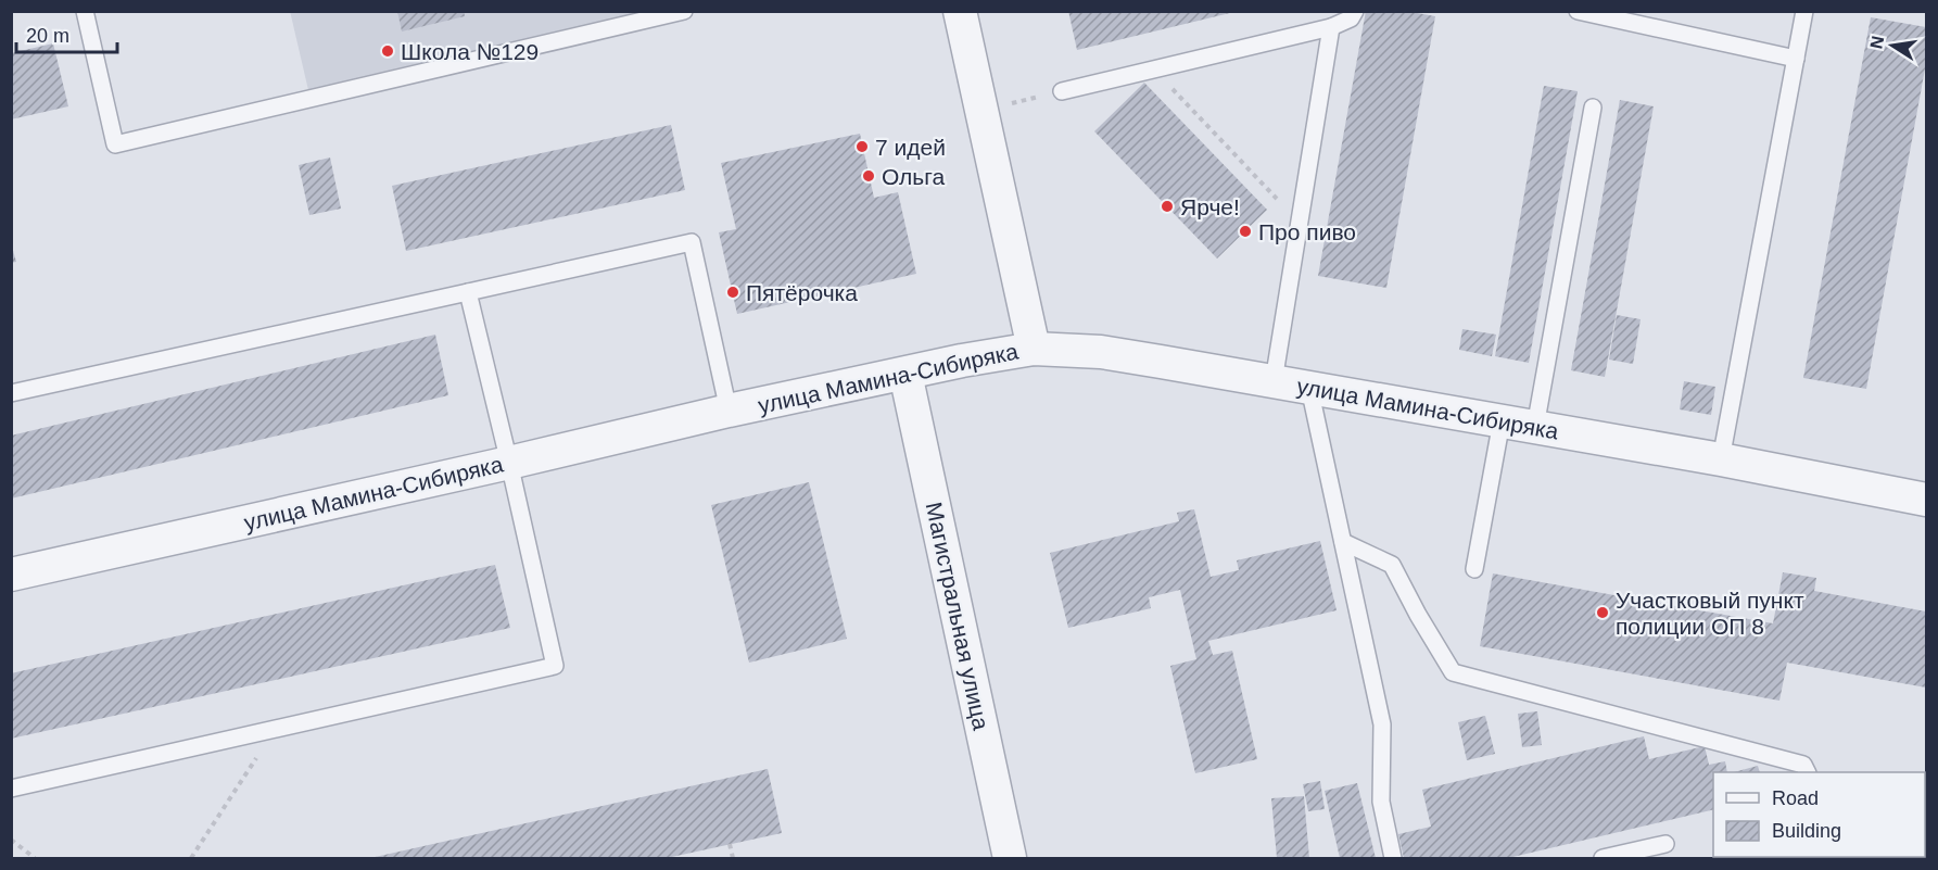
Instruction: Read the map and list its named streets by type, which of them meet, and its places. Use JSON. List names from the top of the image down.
{
  "streets": {
    "street": ["улица Мамина-Сибиряка", "Магистральная улица"]
  },
  "crossings": [
    ["улица Мамина-Сибиряка", "Магистральная улица"]
  ],
  "places": [
    "Школа №129",
    "7 идей",
    "Ольга",
    "Ярче!",
    "Про пиво",
    "Пятёрочка",
    "Участковый пункт полиции ОП 8"
  ],
  "legend": ["Road", "Building"],
  "scale_bar": "20 m",
  "north": "left"
}
